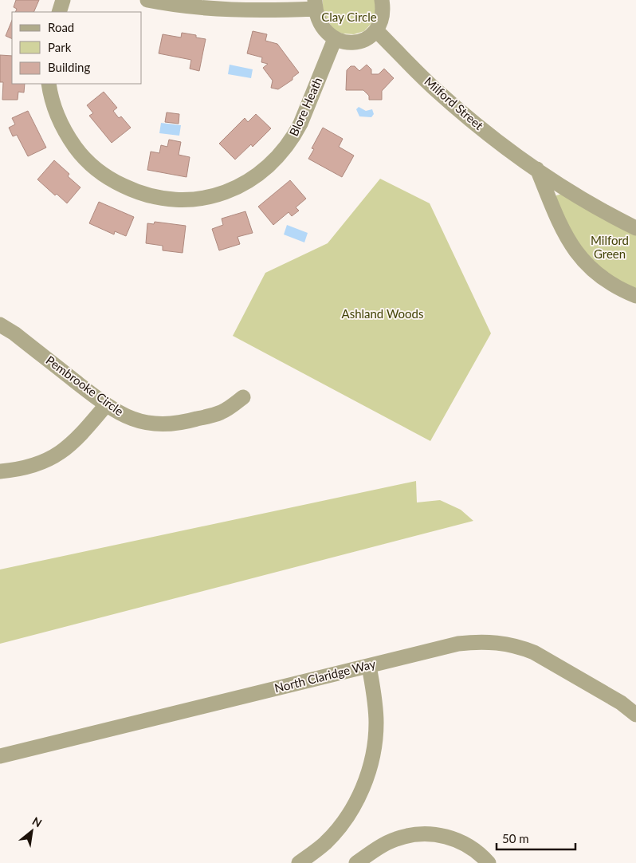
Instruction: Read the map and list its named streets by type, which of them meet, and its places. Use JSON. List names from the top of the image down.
{
  "streets": {
    "street": [
      "Milford Street",
      "Blore Heath",
      "Pembrooke Circle",
      "North Claridge Way"
    ]
  },
  "parks": ["Clay Circle", "Milford Green", "Ashland Woods"],
  "legend": ["Road", "Park", "Building"],
  "scale_bar": "50 m",
  "north": "top right"
}
